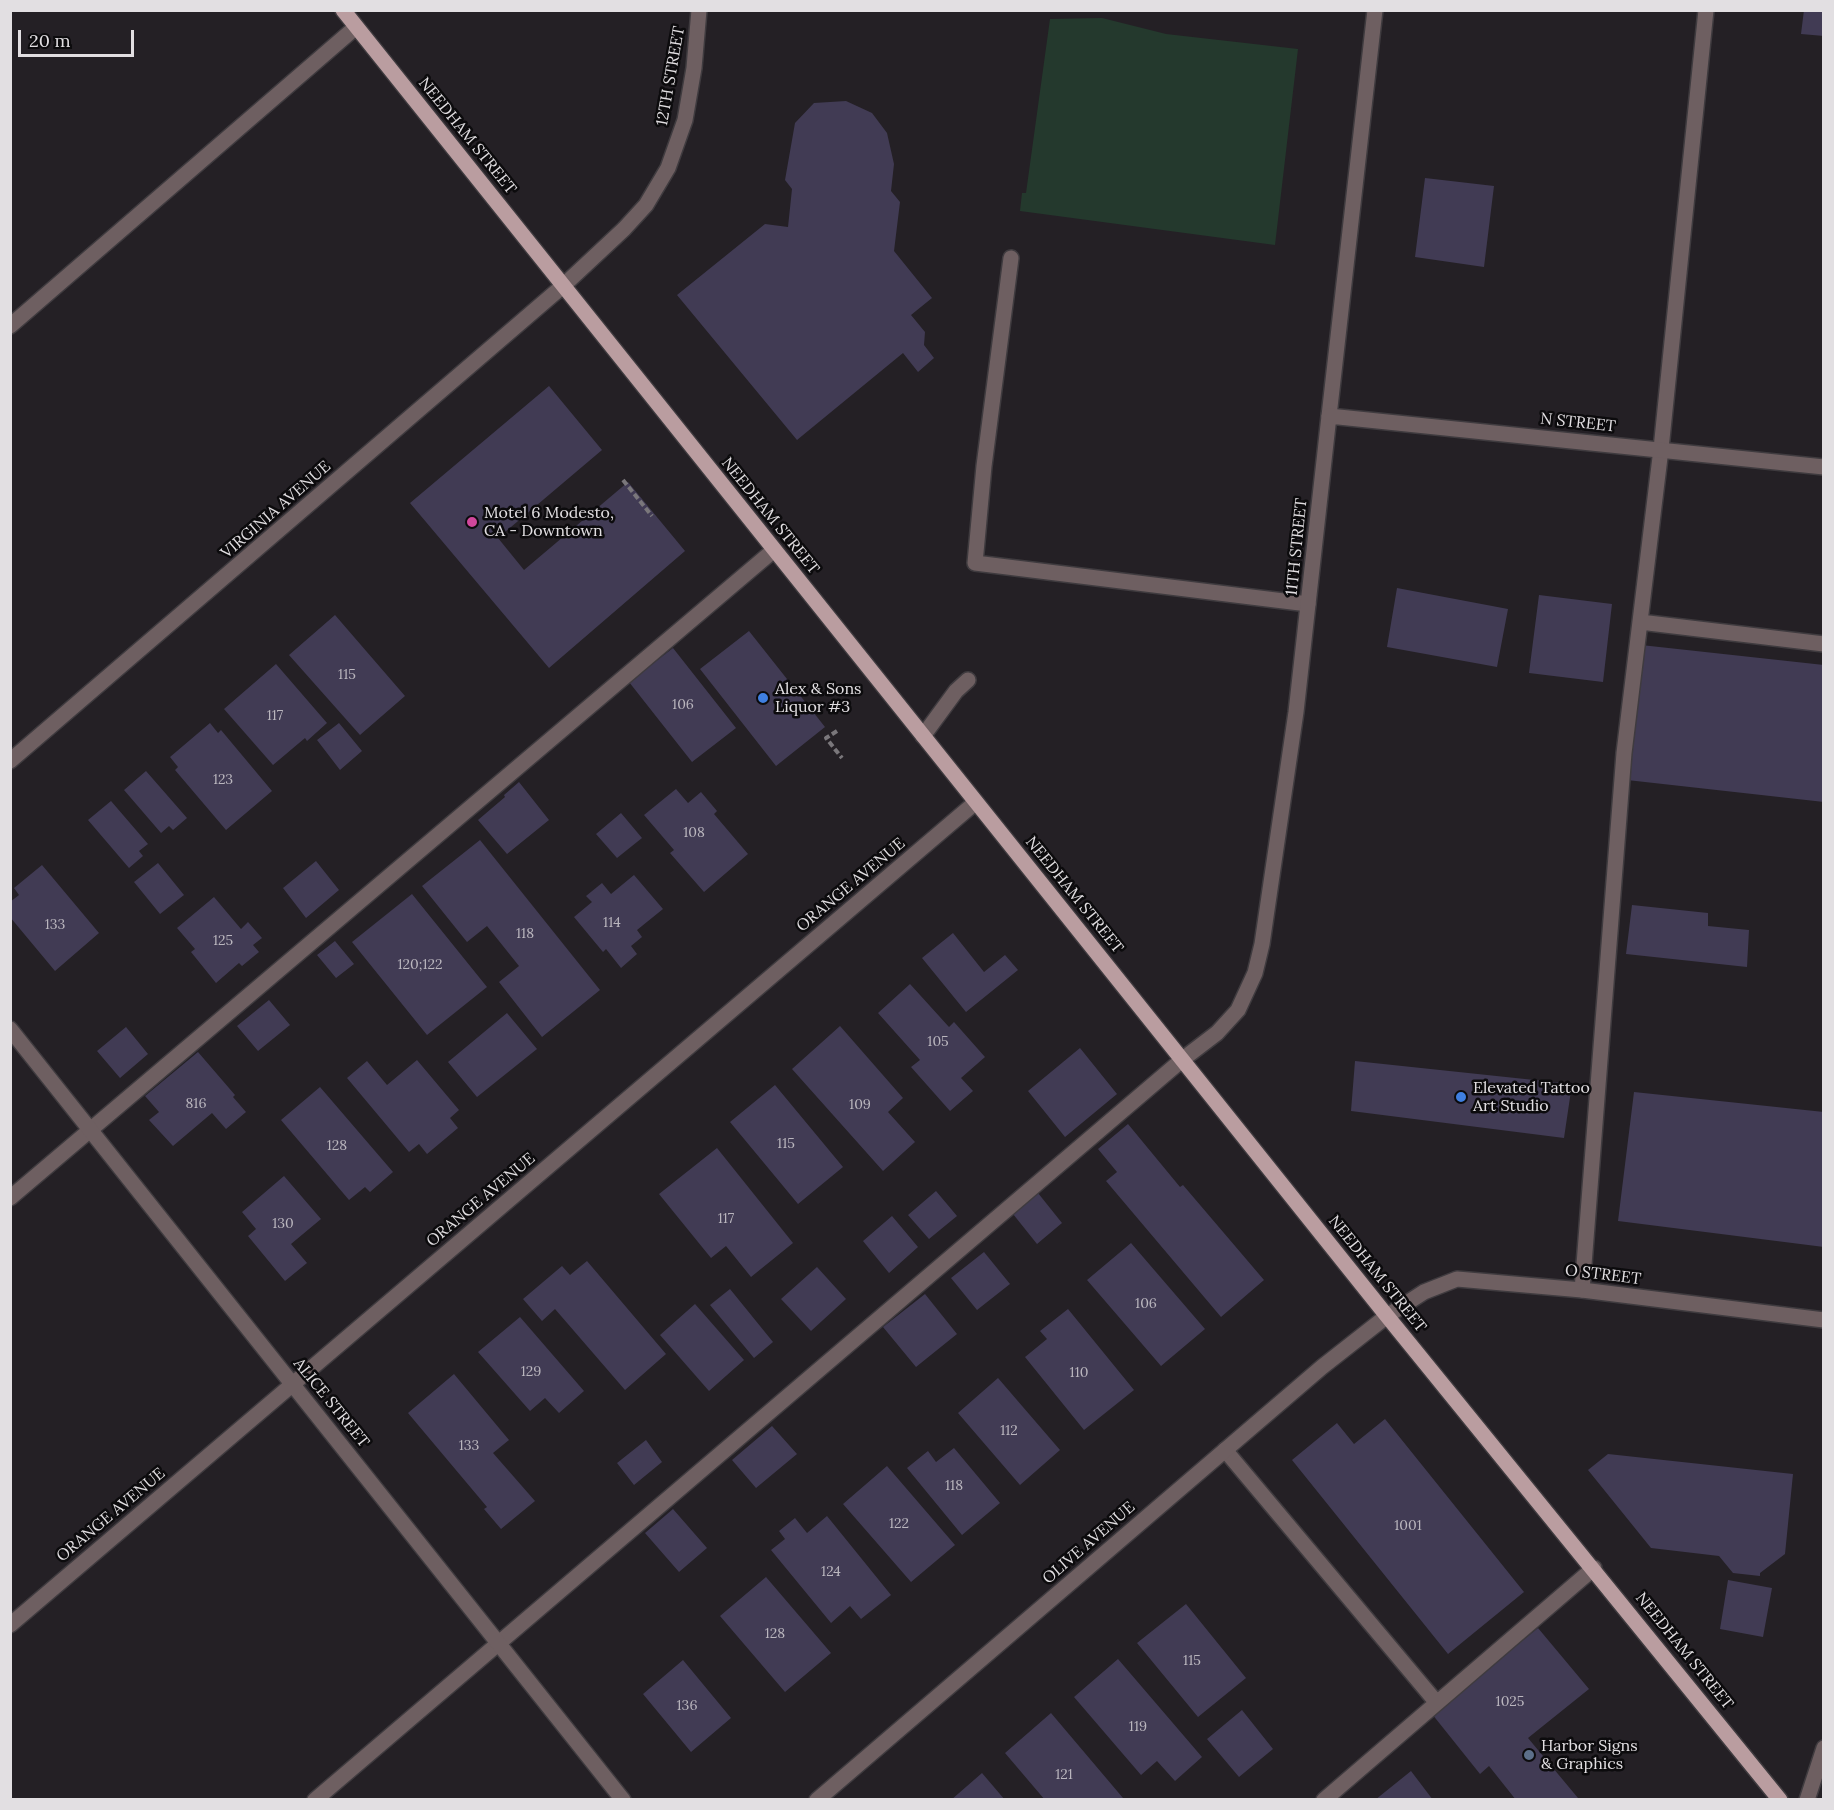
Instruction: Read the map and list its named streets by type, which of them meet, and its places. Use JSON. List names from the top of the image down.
{
  "streets": {
    "main road": ["NEEDHAM STREET"],
    "street": [
      "12TH STREET",
      "N STREET",
      "VIRGINIA AVENUE",
      "11TH STREET",
      "ORANGE AVENUE",
      "O STREET",
      "ALICE STREET",
      "OLIVE AVENUE"
    ]
  },
  "crossings": [
    ["12TH STREET", "NEEDHAM STREET"],
    ["12TH STREET", "VIRGINIA AVENUE"],
    ["NEEDHAM STREET", "VIRGINIA AVENUE"],
    ["NEEDHAM STREET", "11TH STREET"],
    ["NEEDHAM STREET", "ORANGE AVENUE"],
    ["NEEDHAM STREET", "O STREET"],
    ["NEEDHAM STREET", "OLIVE AVENUE"],
    ["N STREET", "11TH STREET"],
    ["11TH STREET", "ALICE STREET"],
    ["ORANGE AVENUE", "ALICE STREET"],
    ["O STREET", "OLIVE AVENUE"]
  ],
  "places": [
    "Motel 6 Modesto, CA - Downtown",
    "Alex & Sons Liquor #3",
    "Elevated Tattoo Art Studio",
    "Harbor Signs & Graphics"
  ],
  "house_numbers": [
    "115",
    "106",
    "117",
    "123",
    "108",
    "114",
    "133",
    "118",
    "125",
    "120;122",
    "105",
    "816",
    "109",
    "115",
    "128",
    "117",
    "130",
    "106",
    "129",
    "110",
    "112",
    "133",
    "118",
    "122",
    "1001",
    "124",
    "128",
    "115",
    "1025",
    "136",
    "119",
    "121"
  ],
  "scale_bar": "20 m"
}
